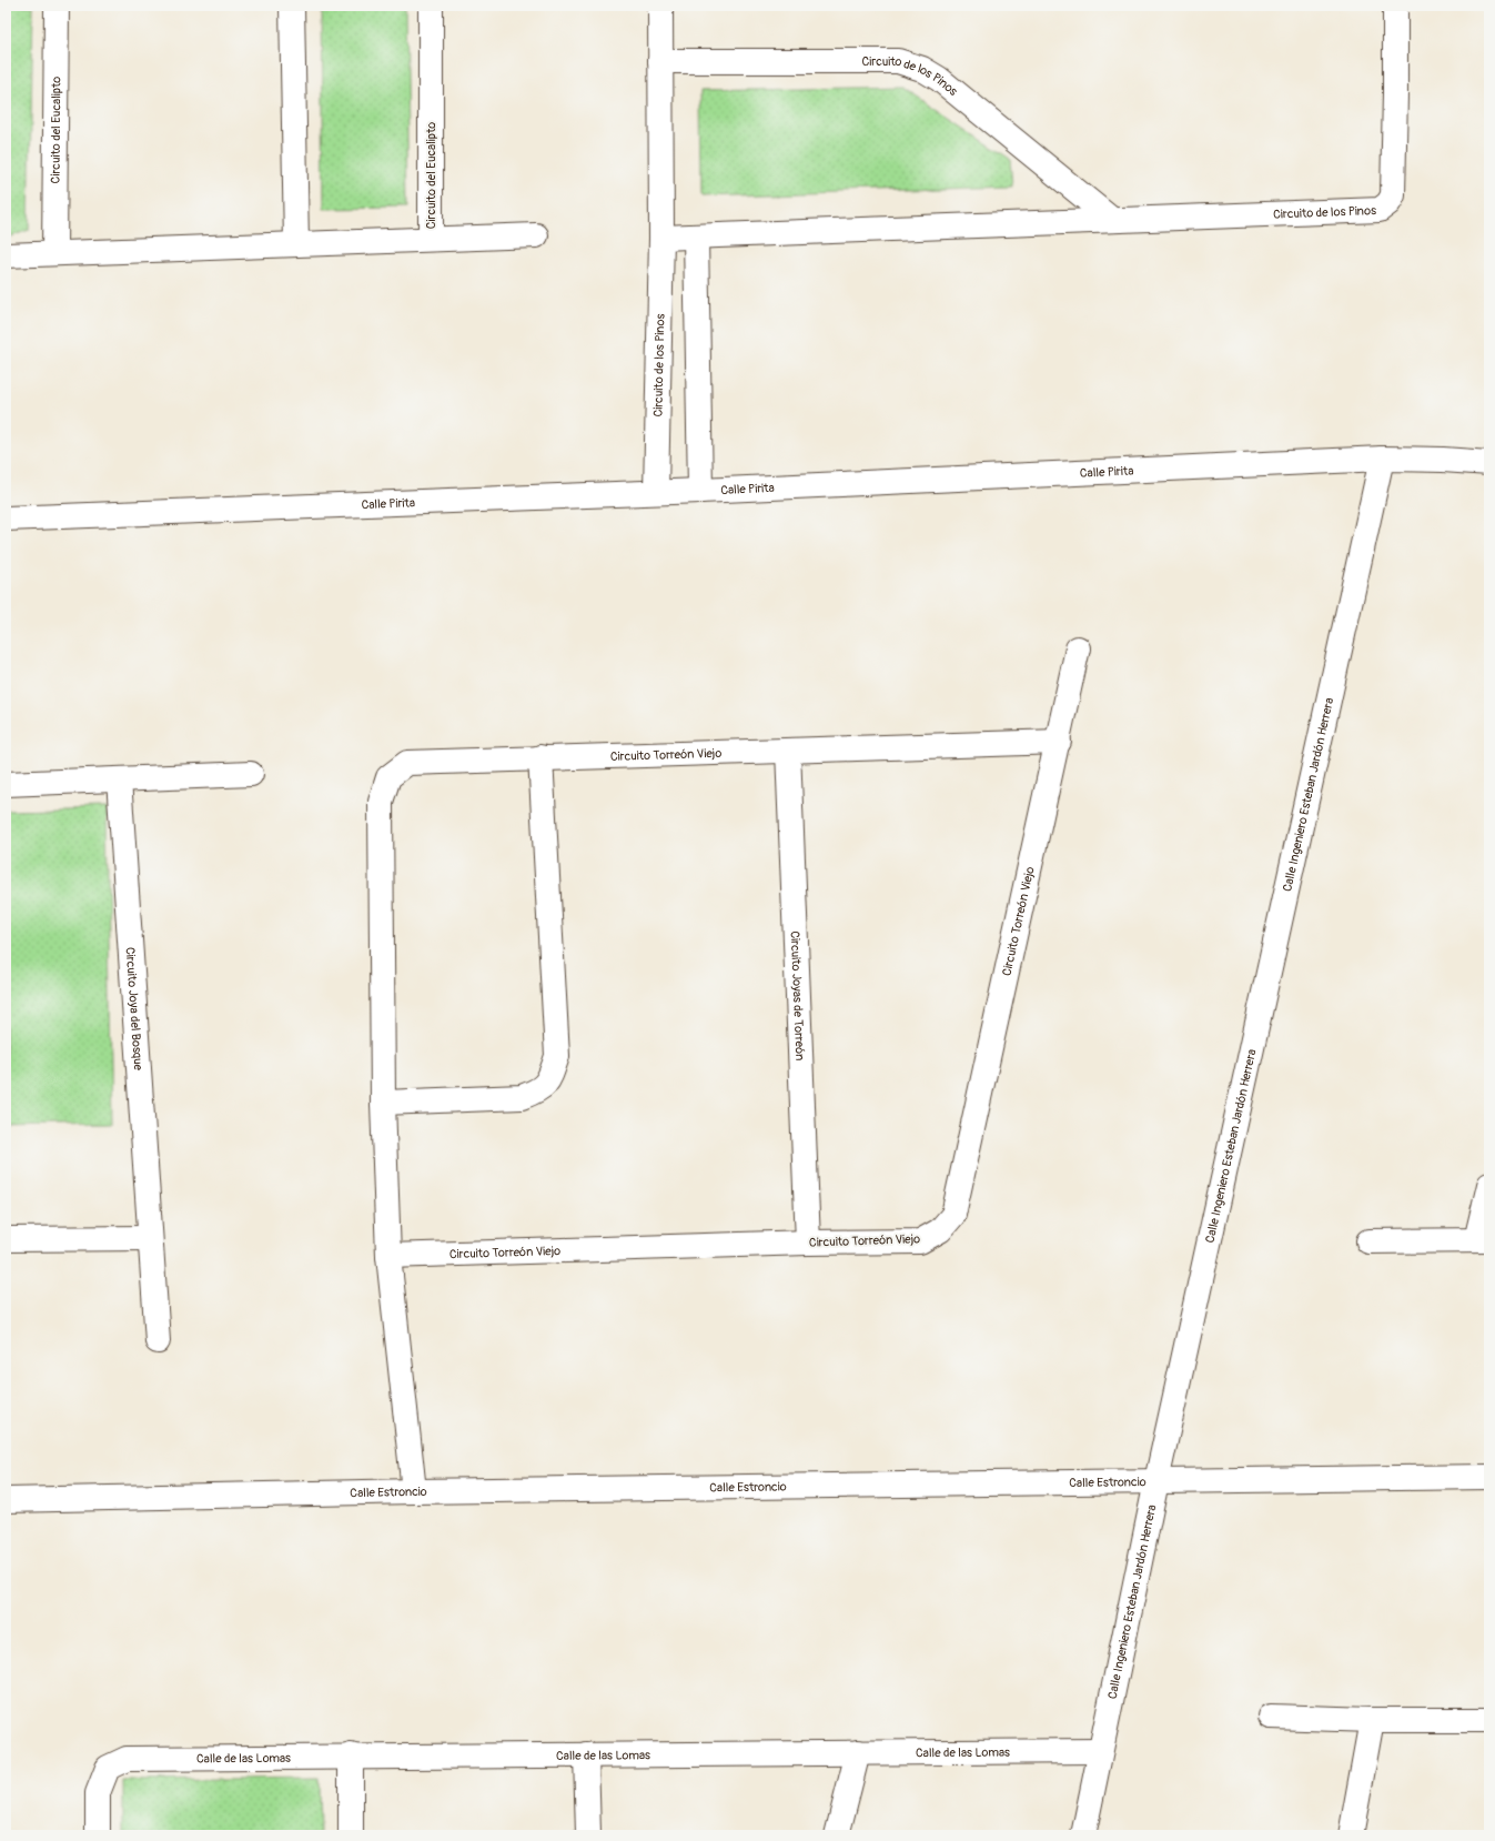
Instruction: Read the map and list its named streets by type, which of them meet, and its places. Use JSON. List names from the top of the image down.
{
  "streets": {
    "street": [
      "Circuito de los Pinos",
      "Circuito del Eucalipto",
      "Calle Pirita",
      "Circuito Torreón Viejo",
      "Calle Ingeniero Esteban Jardón Herrera",
      "Circuito Joyas de Torreón",
      "Circuito Joya del Bosque",
      "Calle Estroncio",
      "Calle de las Lomas"
    ]
  },
  "crossings": [
    ["Circuito de los Pinos", "Calle Pirita"],
    ["Calle Pirita", "Calle Ingeniero Esteban Jardón Herrera"],
    ["Circuito Torreón Viejo", "Circuito Joyas de Torreón"],
    ["Circuito Torreón Viejo", "Calle Estroncio"],
    ["Calle Ingeniero Esteban Jardón Herrera", "Calle Estroncio"],
    ["Calle Ingeniero Esteban Jardón Herrera", "Calle de las Lomas"]
  ]
}
